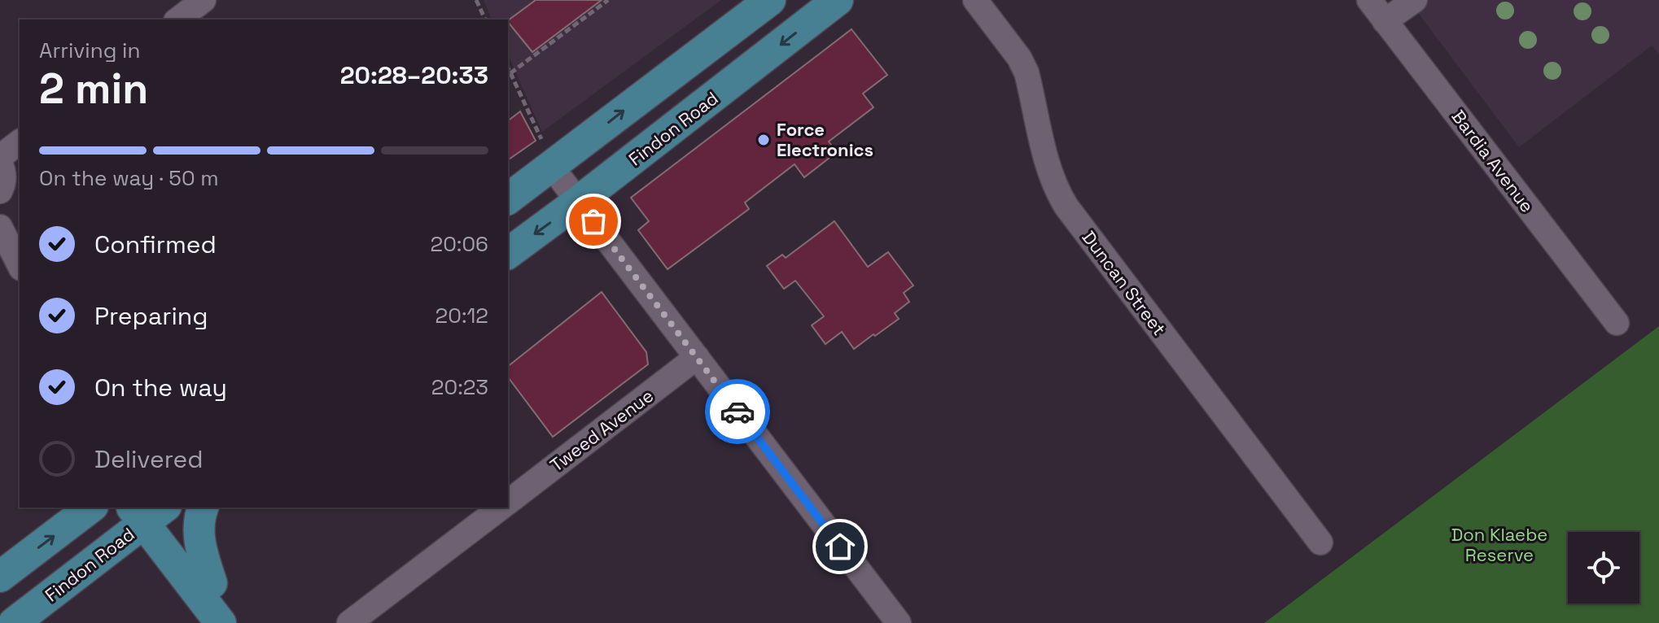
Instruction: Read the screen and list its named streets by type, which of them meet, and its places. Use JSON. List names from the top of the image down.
{
  "streets": {
    "main road": ["Findon Road"],
    "street": ["Bardia Avenue", "Duncan Street", "Tweed Avenue"]
  },
  "parks": ["Don Klaebe Reserve"],
  "places": ["Force Electronics"],
  "page": {
    "heading": ["2 min", "Arriving in", "20:28–20:33"],
    "bar": "On the way · 50 m",
    "list": [
      ["Confirmed", "20:06"],
      ["Preparing", "20:12"],
      ["On the way", "20:23"],
      "Delivered"
    ]
  }
}
